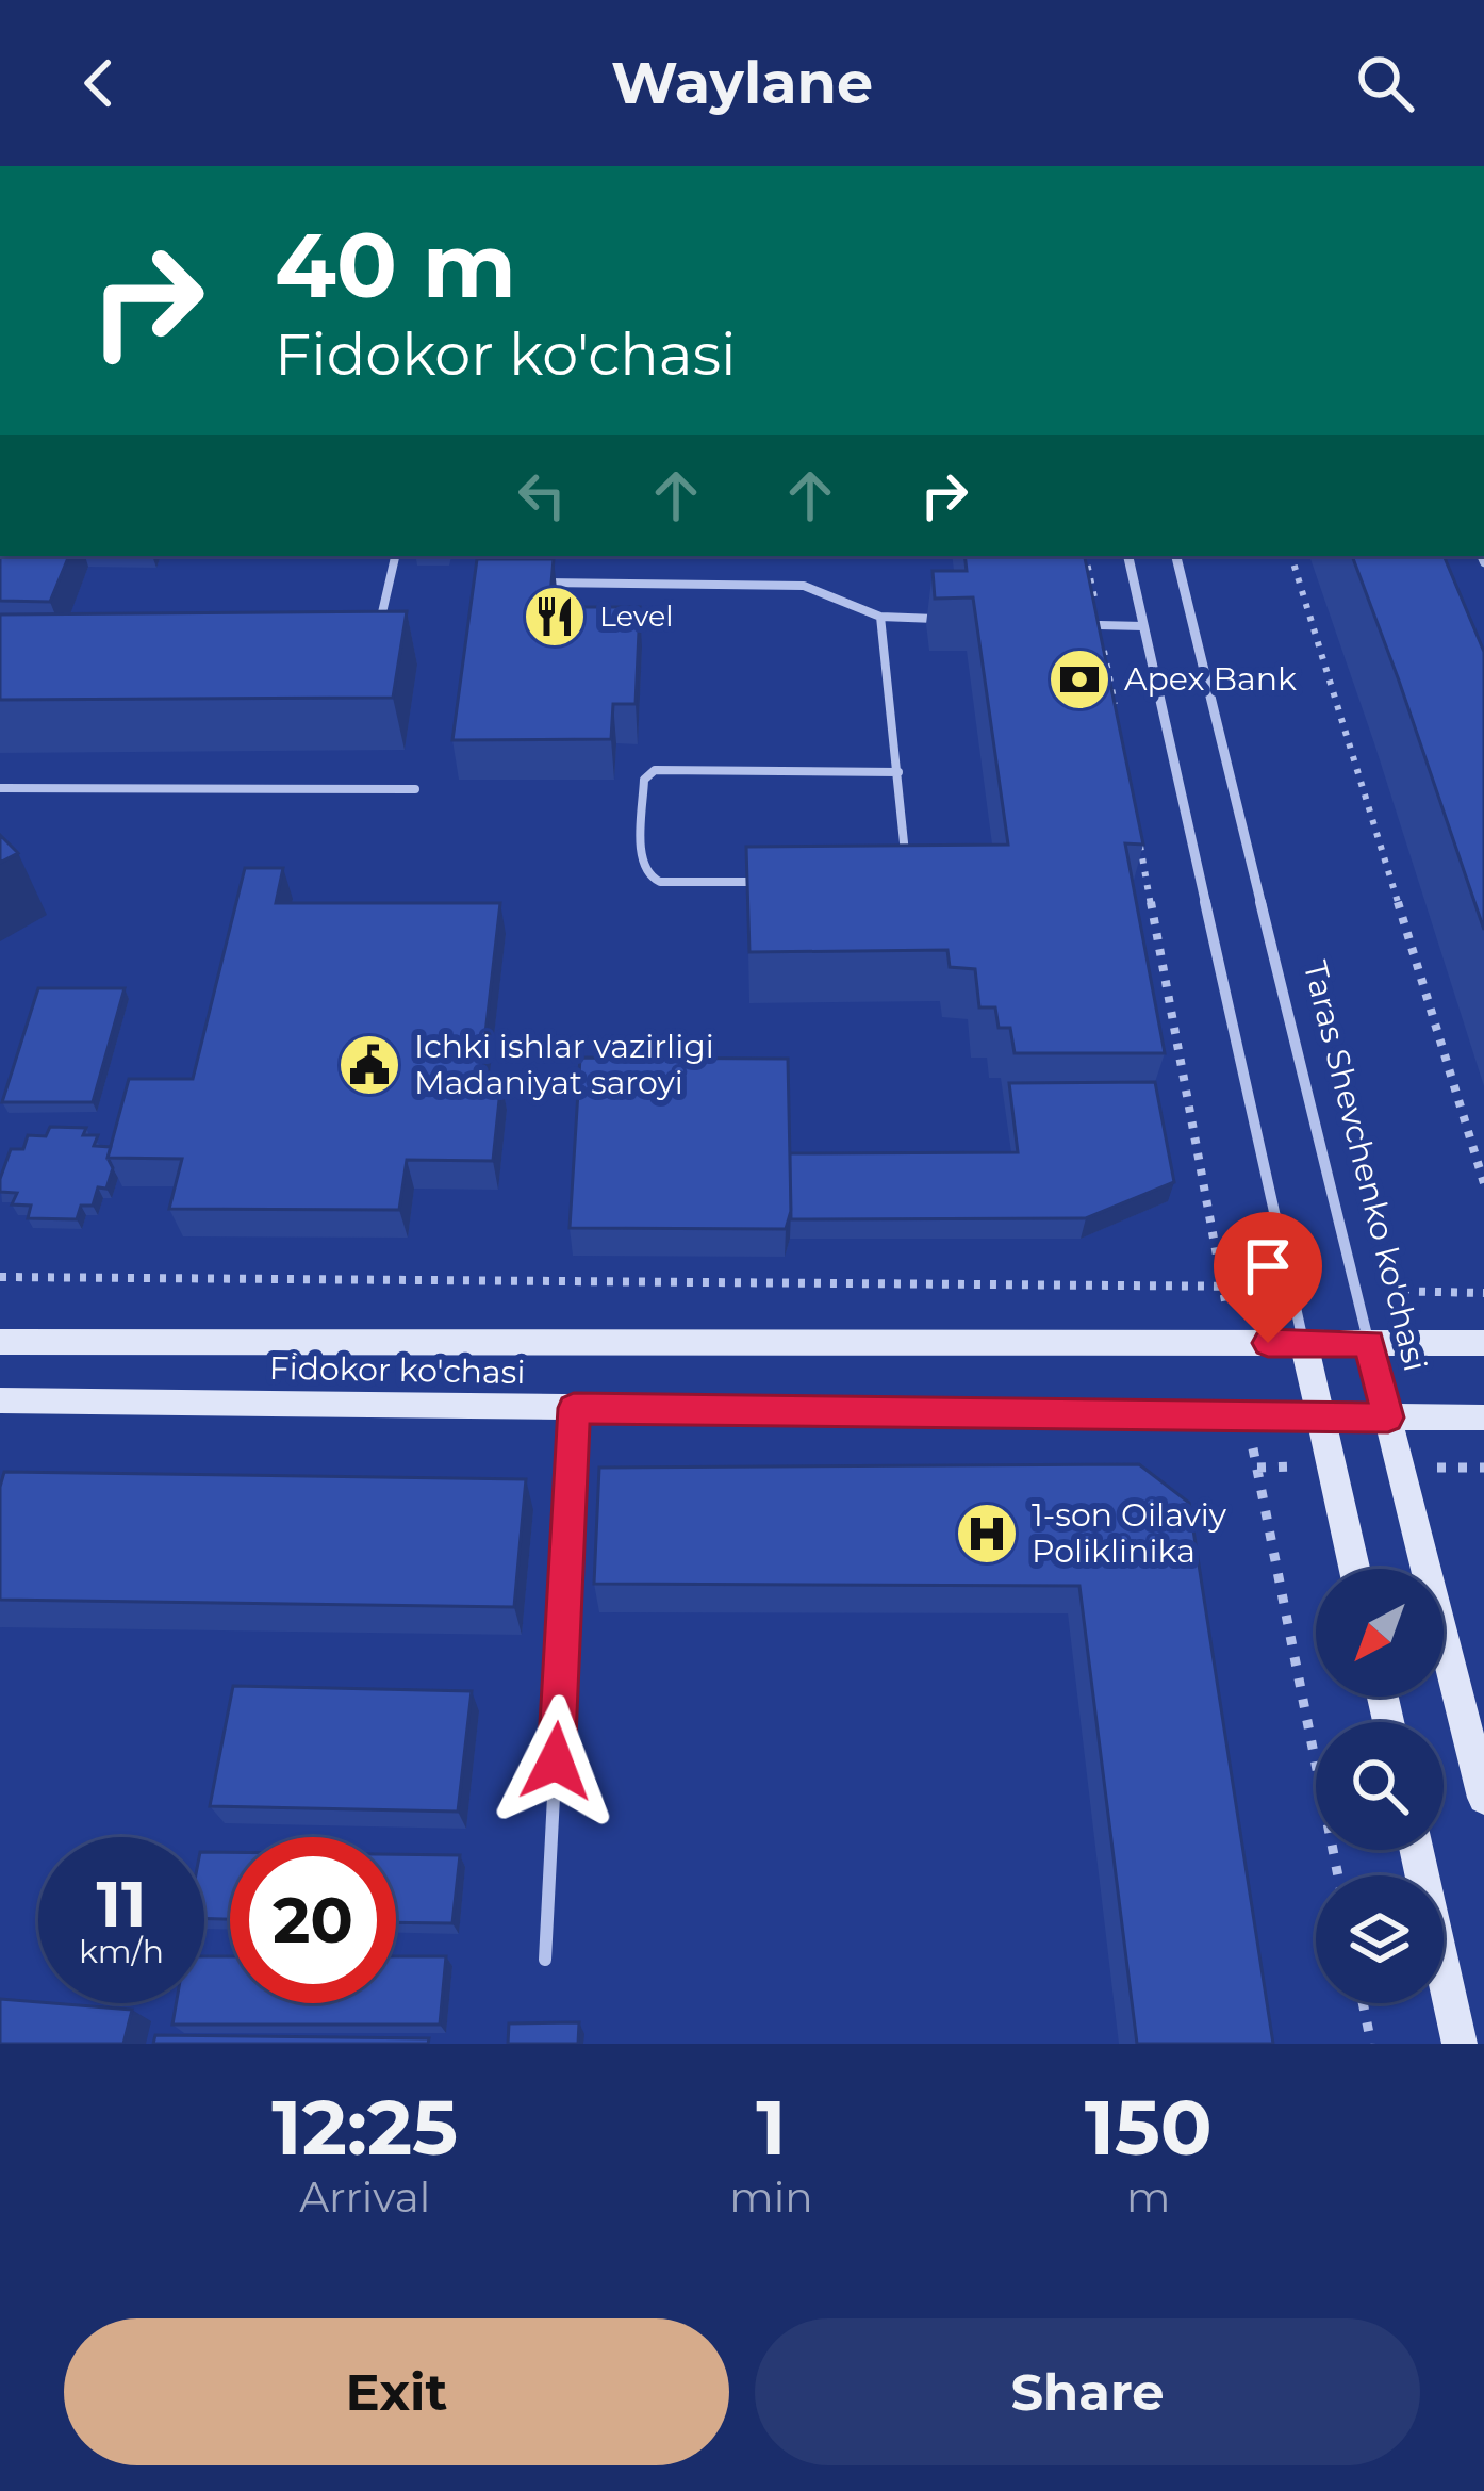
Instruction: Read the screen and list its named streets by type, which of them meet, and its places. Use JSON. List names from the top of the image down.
{
  "streets": {
    "main road": ["Taras Shevchenko ko'chasi", "Fidokor ko'chasi"]
  },
  "crossings": [
    ["Taras Shevchenko ko'chasi", "Fidokor ko'chasi"]
  ],
  "places": {
    "restaurant": ["Level"],
    "bank": ["Apex Bank"],
    "public building": ["Ichki ishlar vazirligi Madaniyat saroyi"],
    "hospital": ["1-son Oilaviy Poliklinika"]
  },
  "north": "bottom left",
  "page": {
    "header": "Waylane",
    "turn": ["40 m", "Fidokor ko'chasi"],
    "speed": "11 km/h",
    "limit": "20",
    "eta": [
      "12:25",
      "Arrival",
      "1",
      "min",
      "150",
      "m"
    ],
    "buttons": ["Exit", "Share"]
  }
}
